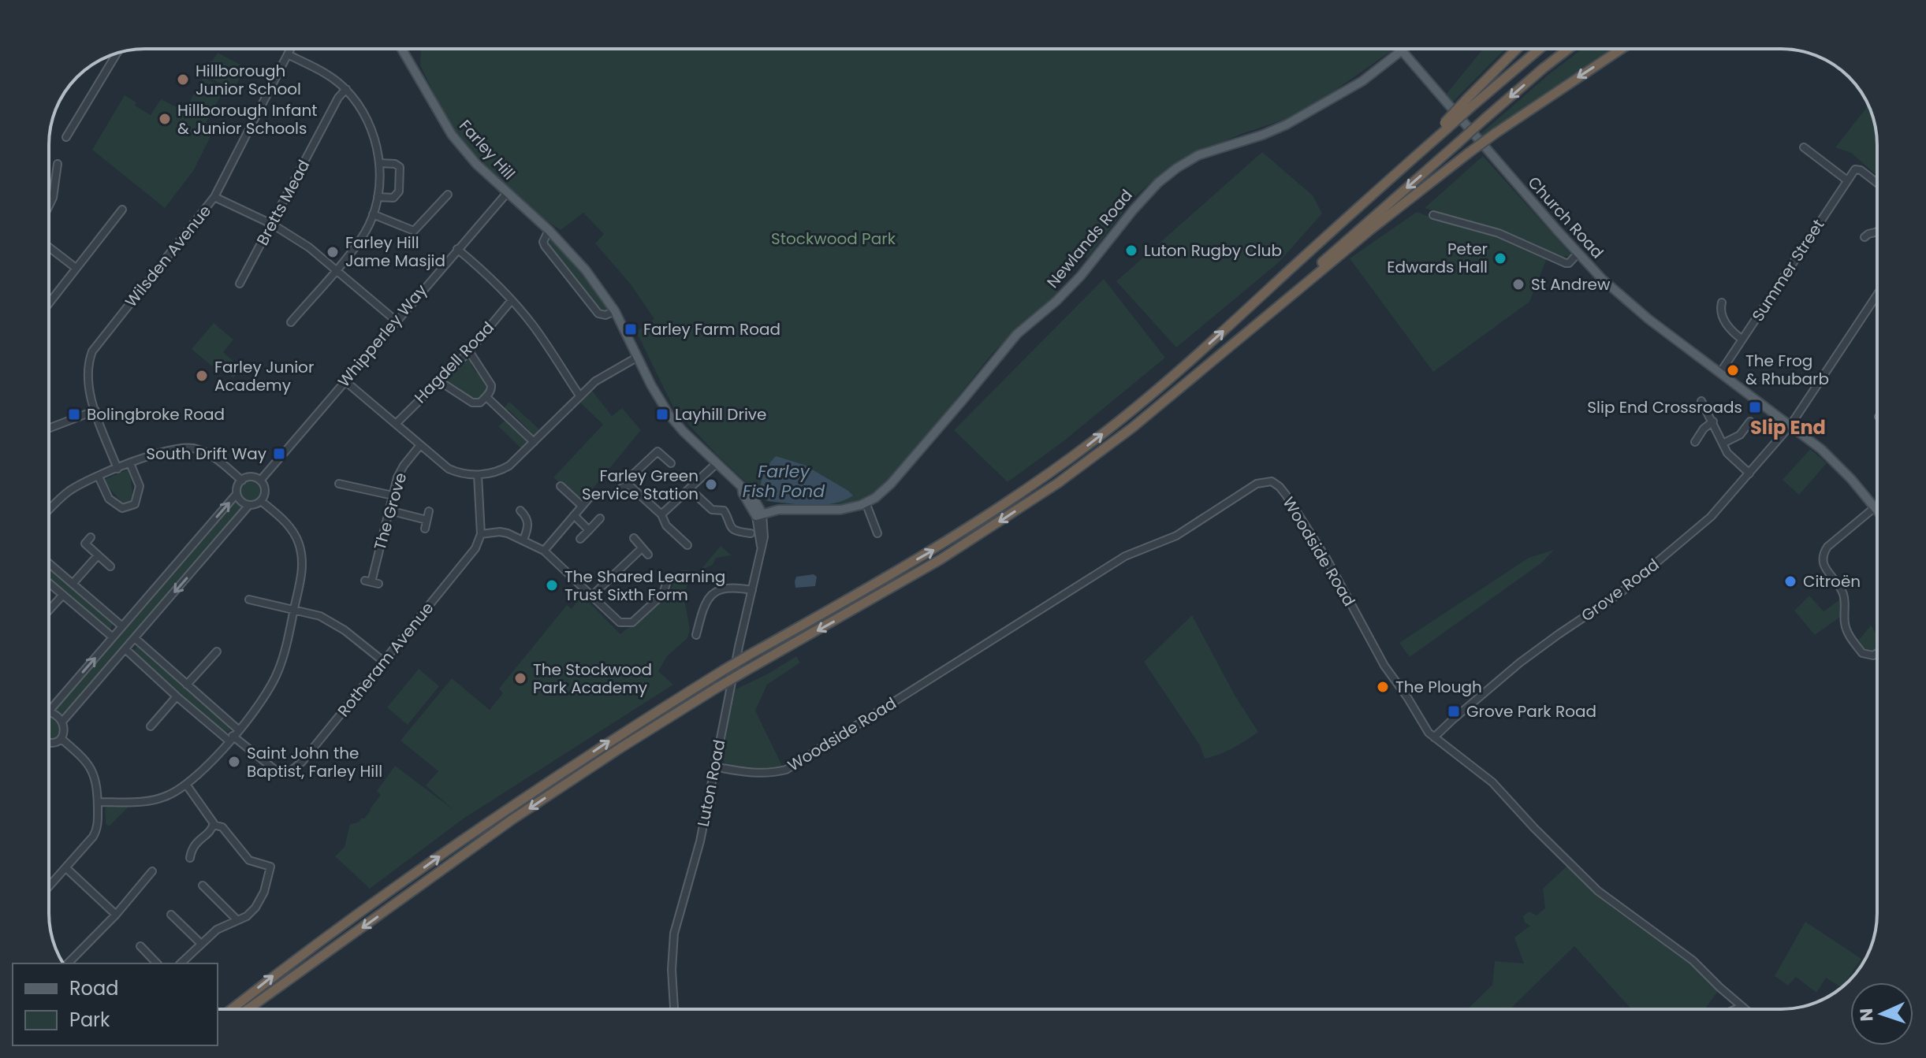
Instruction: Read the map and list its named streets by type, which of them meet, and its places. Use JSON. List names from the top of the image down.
{
  "streets": {
    "main road": ["Farley Hill", "Church Road", "Newlands Road"],
    "street": [
      "Bretts Mead",
      "Wilsden Avenue",
      "Summer Street",
      "Whipperley Way",
      "Hagdell Road",
      "The Grove",
      "Woodside Road",
      "Grove Road",
      "Rotheram Avenue",
      "Luton Road"
    ]
  },
  "crossings": [
    ["Farley Hill", "Newlands Road"],
    ["Farley Hill", "Whipperley Way"],
    ["Farley Hill", "Luton Road"],
    ["Church Road", "Newlands Road"],
    ["Church Road", "Summer Street"],
    ["Church Road", "Grove Road"],
    ["Newlands Road", "Luton Road"],
    ["Woodside Road", "Grove Road"],
    ["Woodside Road", "Luton Road"]
  ],
  "districts": ["Slip End"],
  "water": ["Farley Fish Pond"],
  "parks": ["Stockwood Park"],
  "places": {
    "other": [
      "Hillborough Junior School",
      "Hillborough Infant & Junior Schools",
      "Luton Rugby Club",
      "Farley Hill Jame Masjid",
      "Peter Edwards Hall",
      "St Andrew",
      "The Frog & Rhubarb",
      "Farley Junior Academy",
      "Farley Green Service Station",
      "Citroën",
      "The Shared Learning Trust Sixth Form",
      "The Stockwood Park Academy",
      "The Plough",
      "Saint John the Baptist, Farley Hill"
    ],
    "transit": [
      "Farley Farm Road",
      "Slip End Crossroads",
      "Bolingbroke Road",
      "Layhill Drive",
      "South Drift Way",
      "Grove Park Road"
    ]
  },
  "legend": ["Road", "Park"],
  "north": "left"
}
